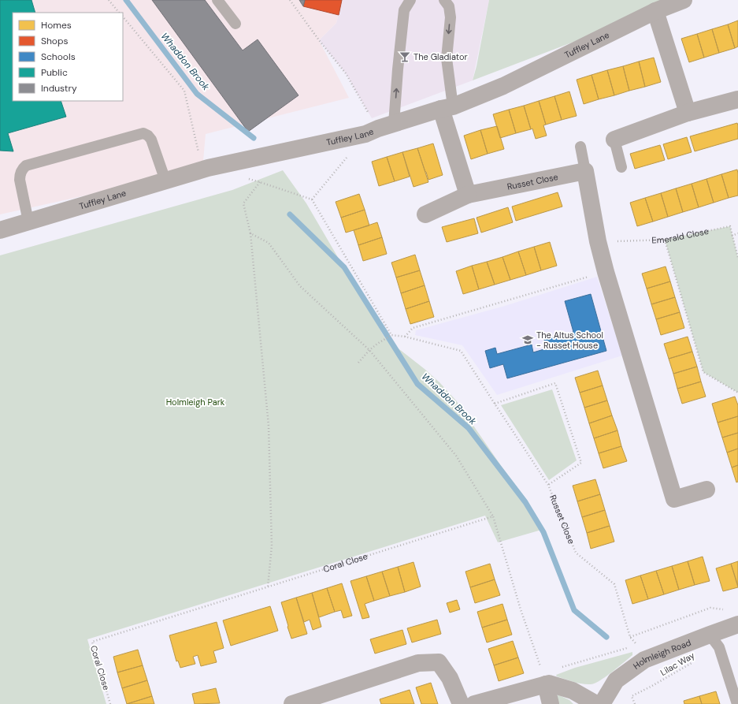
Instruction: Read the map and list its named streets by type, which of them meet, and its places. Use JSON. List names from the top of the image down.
{
  "streets": {
    "street": ["Tuffley Lane", "Russet Close", "Holmleigh Road"],
    "path": ["Emerald Close", "Coral Close", "Lilac Way"]
  },
  "water": ["Whaddon Brook"],
  "parks": ["Holmleigh Park"],
  "places": {
    "bar": ["The Gladiator"],
    "school or university": ["The Altus School - Russet House"]
  },
  "legend": [
    "Homes",
    "Shops",
    "Schools",
    "Public",
    "Industry"
  ]
}
